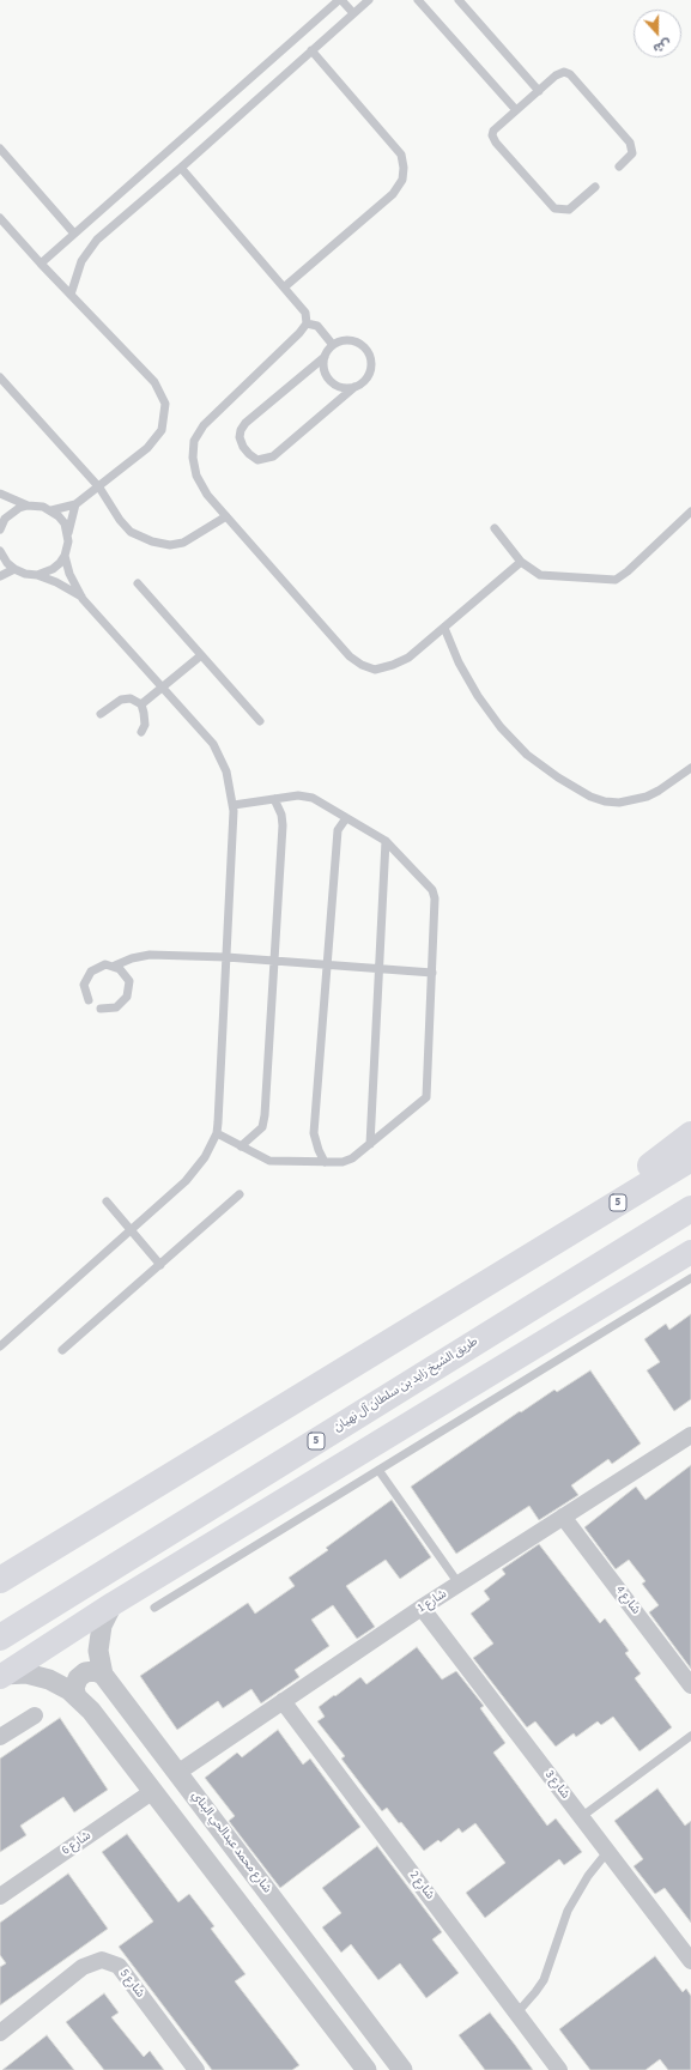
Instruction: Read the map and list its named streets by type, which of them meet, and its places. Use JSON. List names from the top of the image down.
{
  "streets": {
    "highway": ["5", "طريق الشيخ زايد بن سلطان آل نهيان"],
    "street": [
      "شارع 4",
      "شارع 1",
      "شارع 3",
      "شارع محمد عبدالحي البناي",
      "شارع 6",
      "شارع 2",
      "شارع 5"
    ]
  },
  "crossings": [
    ["شارع 4", "شارع 1"],
    ["شارع 1", "شارع 3"],
    ["شارع 1", "شارع محمد عبدالحي البناي"],
    ["شارع 1", "شارع 2"]
  ],
  "north": "bottom"
}
